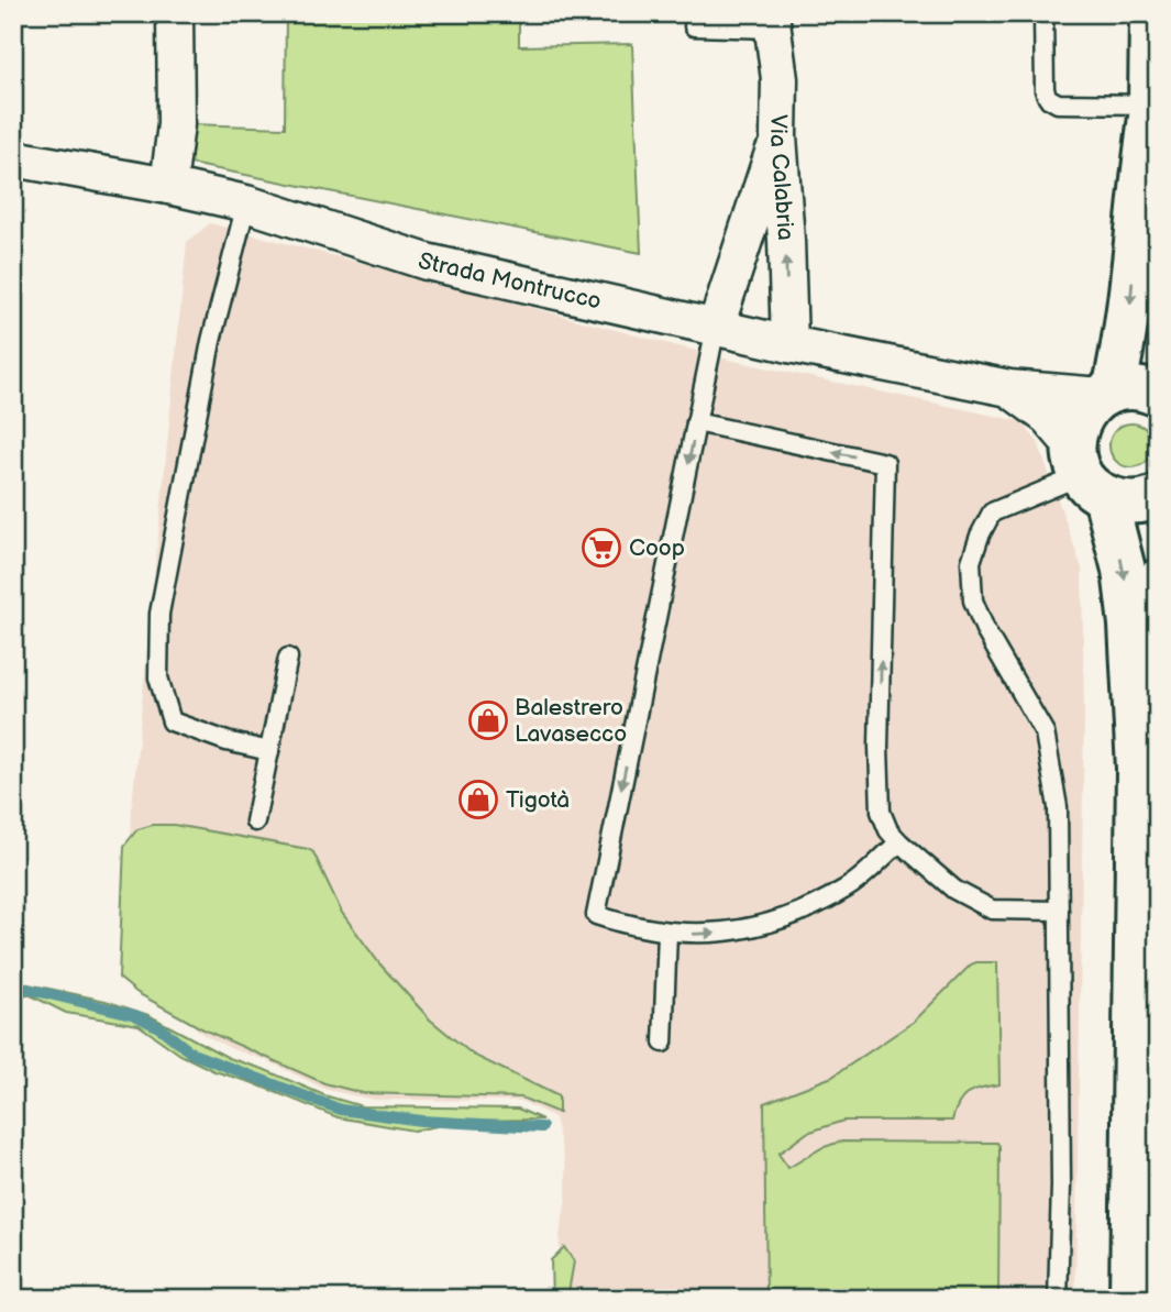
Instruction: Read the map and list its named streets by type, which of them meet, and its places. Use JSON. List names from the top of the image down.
{
  "streets": {
    "street": ["Via Calabria", "Strada Montrucco"]
  },
  "crossings": [
    ["Via Calabria", "Strada Montrucco"]
  ],
  "places": {
    "supermarket": ["Coop"],
    "shop": ["Balestrero Lavasecco", "Tigotà"]
  }
}
